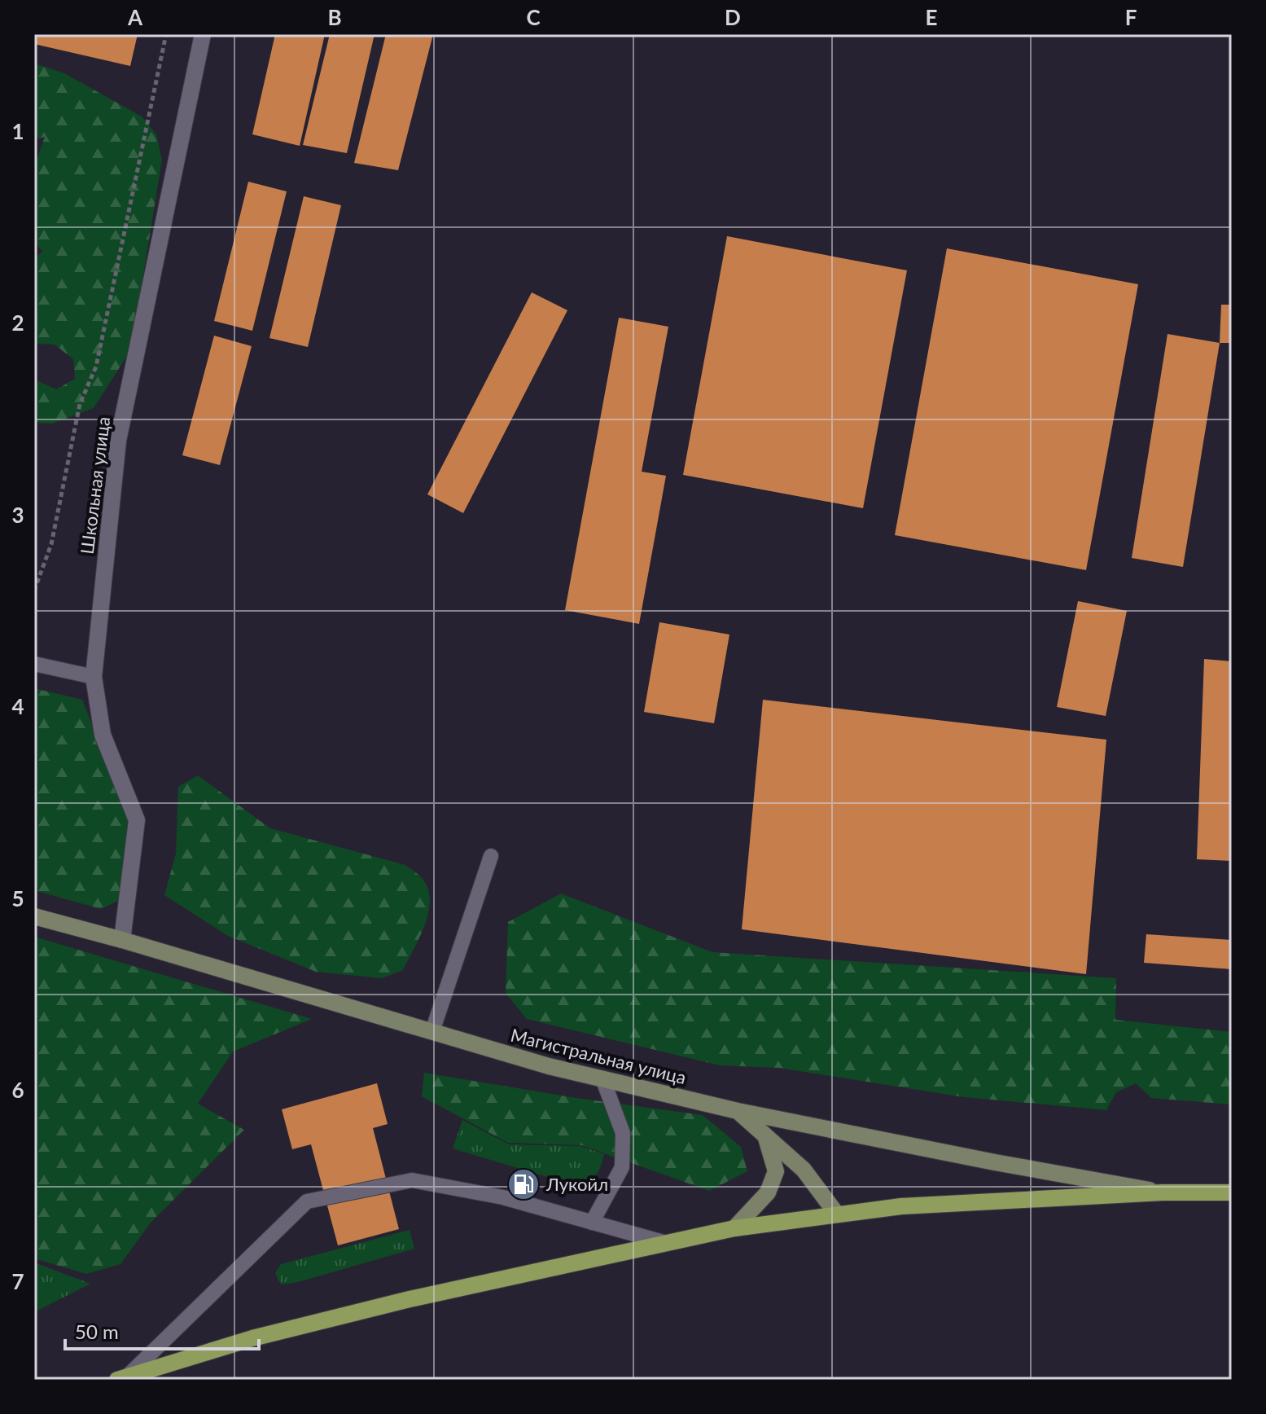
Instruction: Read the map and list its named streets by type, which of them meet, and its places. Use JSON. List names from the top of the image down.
{
  "streets": {
    "street": ["Школьная улица", "Магистральная улица"]
  },
  "crossings": [
    ["Школьная улица", "Магистральная улица"]
  ],
  "places": {
    "fuel station": ["Лукойл"]
  },
  "scale_bar": "50 m",
  "grid": {
    "columns": [
      "A",
      "B",
      "C",
      "D",
      "E",
      "F"
    ],
    "rows": [
      "1",
      "2",
      "3",
      "4",
      "5",
      "6",
      "7"
    ]
  }
}
